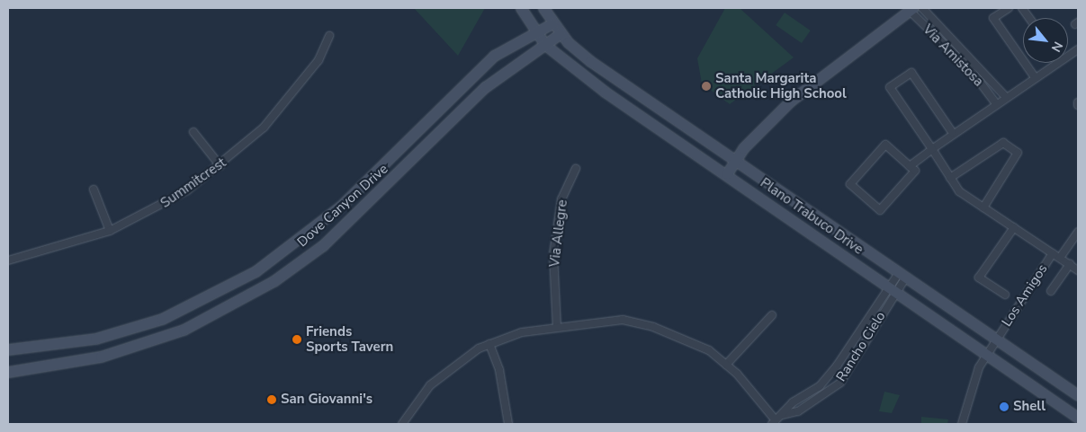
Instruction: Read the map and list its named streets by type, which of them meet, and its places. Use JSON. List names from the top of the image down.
{
  "streets": {
    "street": [
      "Via Amistosa",
      "Summitcrest",
      "Dove Canyon Drive",
      "Plano Trabuco Drive",
      "Via Allegre",
      "Los Amigos",
      "Rancho Cielo"
    ]
  },
  "crossings": [
    ["Dove Canyon Drive", "Plano Trabuco Drive"],
    ["Plano Trabuco Drive", "Los Amigos"],
    ["Plano Trabuco Drive", "Rancho Cielo"]
  ],
  "places": [
    "Santa Margarita Catholic High School",
    "Friends Sports Tavern",
    "San Giovanni's",
    "Shell"
  ],
  "north": "bottom right"
}
